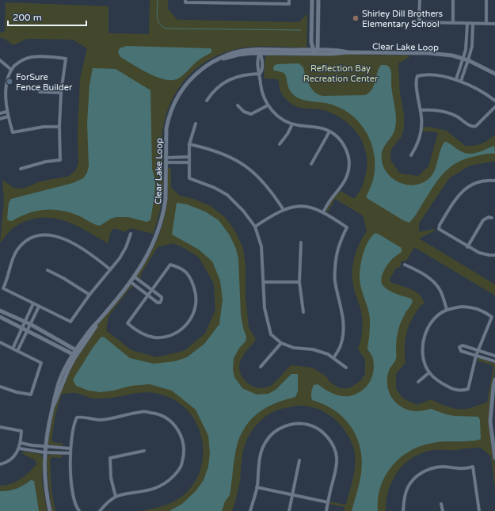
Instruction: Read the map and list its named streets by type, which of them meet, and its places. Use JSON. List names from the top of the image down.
{
  "streets": {
    "street": ["Clear Lake Loop"]
  },
  "parks": ["Reflection Bay Recreation Center"],
  "places": ["Shirley Dill Brothers Elementary School", "ForSure Fence Builder"],
  "scale_bar": "200 m"
}
